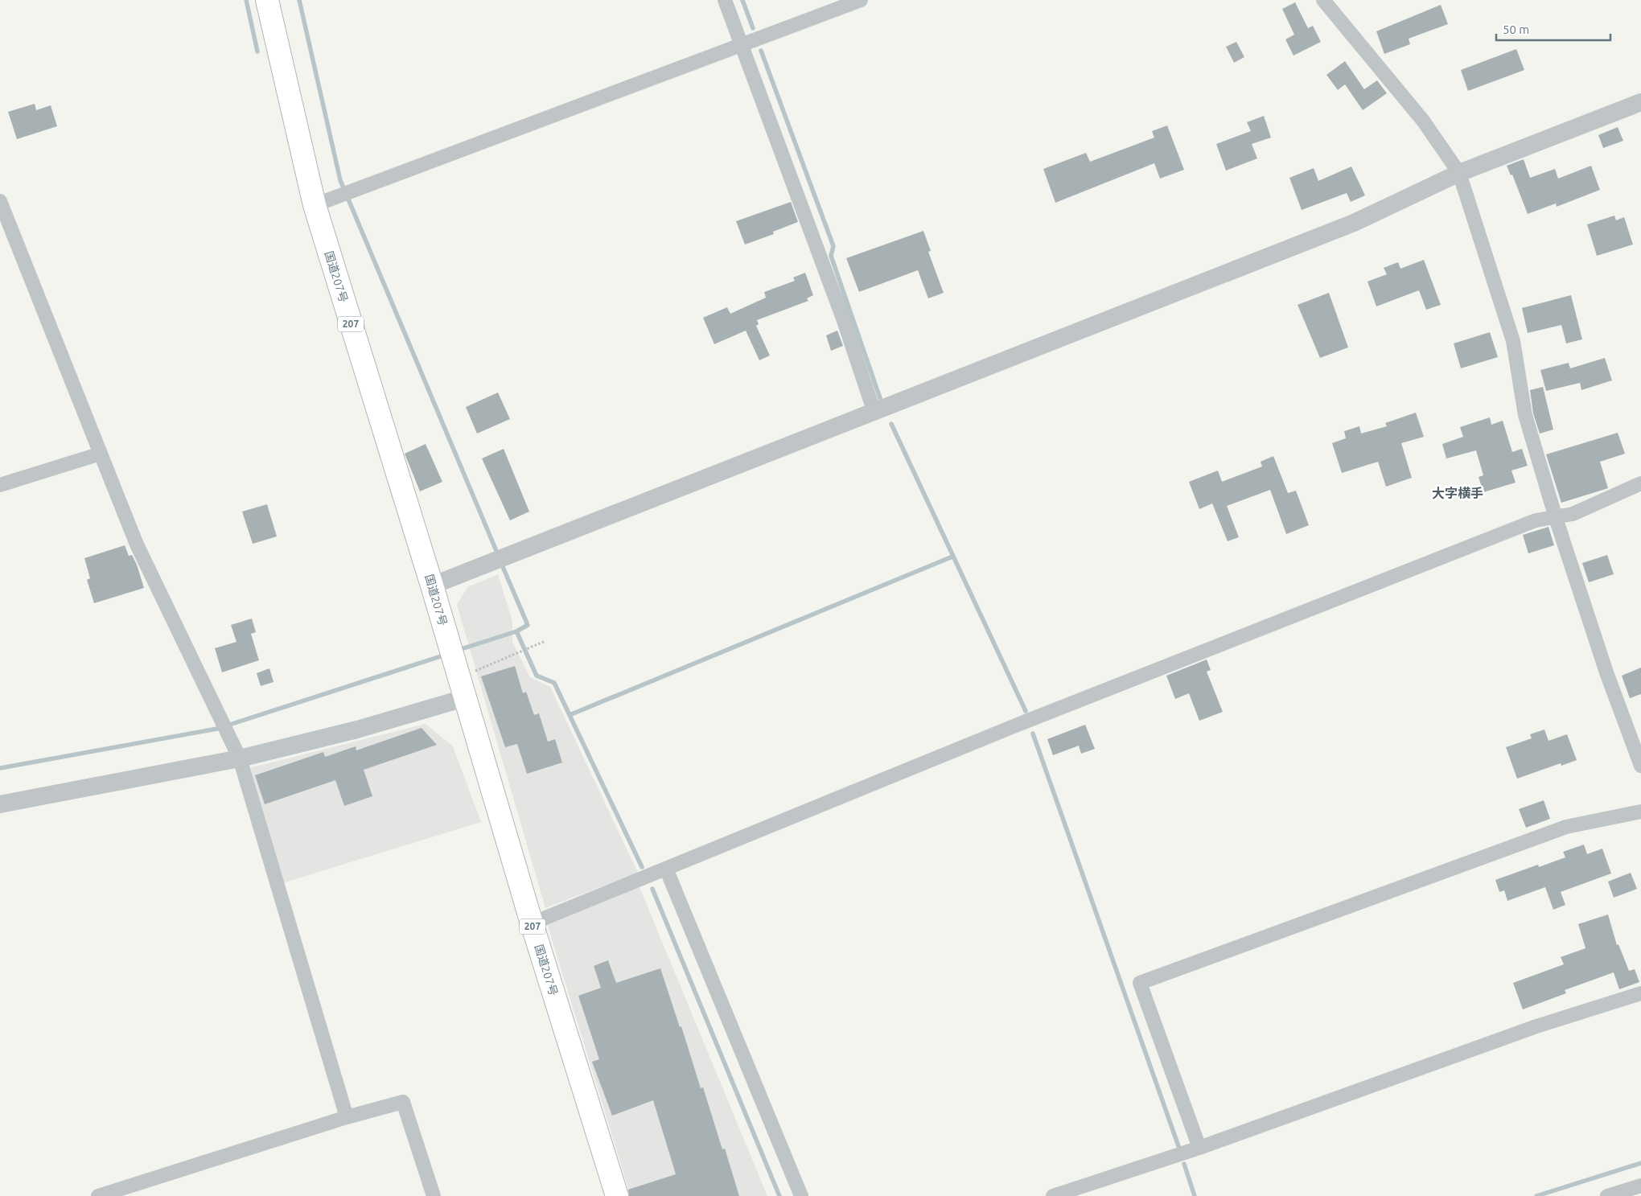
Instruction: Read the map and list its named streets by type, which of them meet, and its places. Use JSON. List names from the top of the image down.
{
  "streets": {
    "highway": ["国道207号", "207"]
  },
  "districts": ["大字横手"],
  "scale_bar": "50 m"
}
